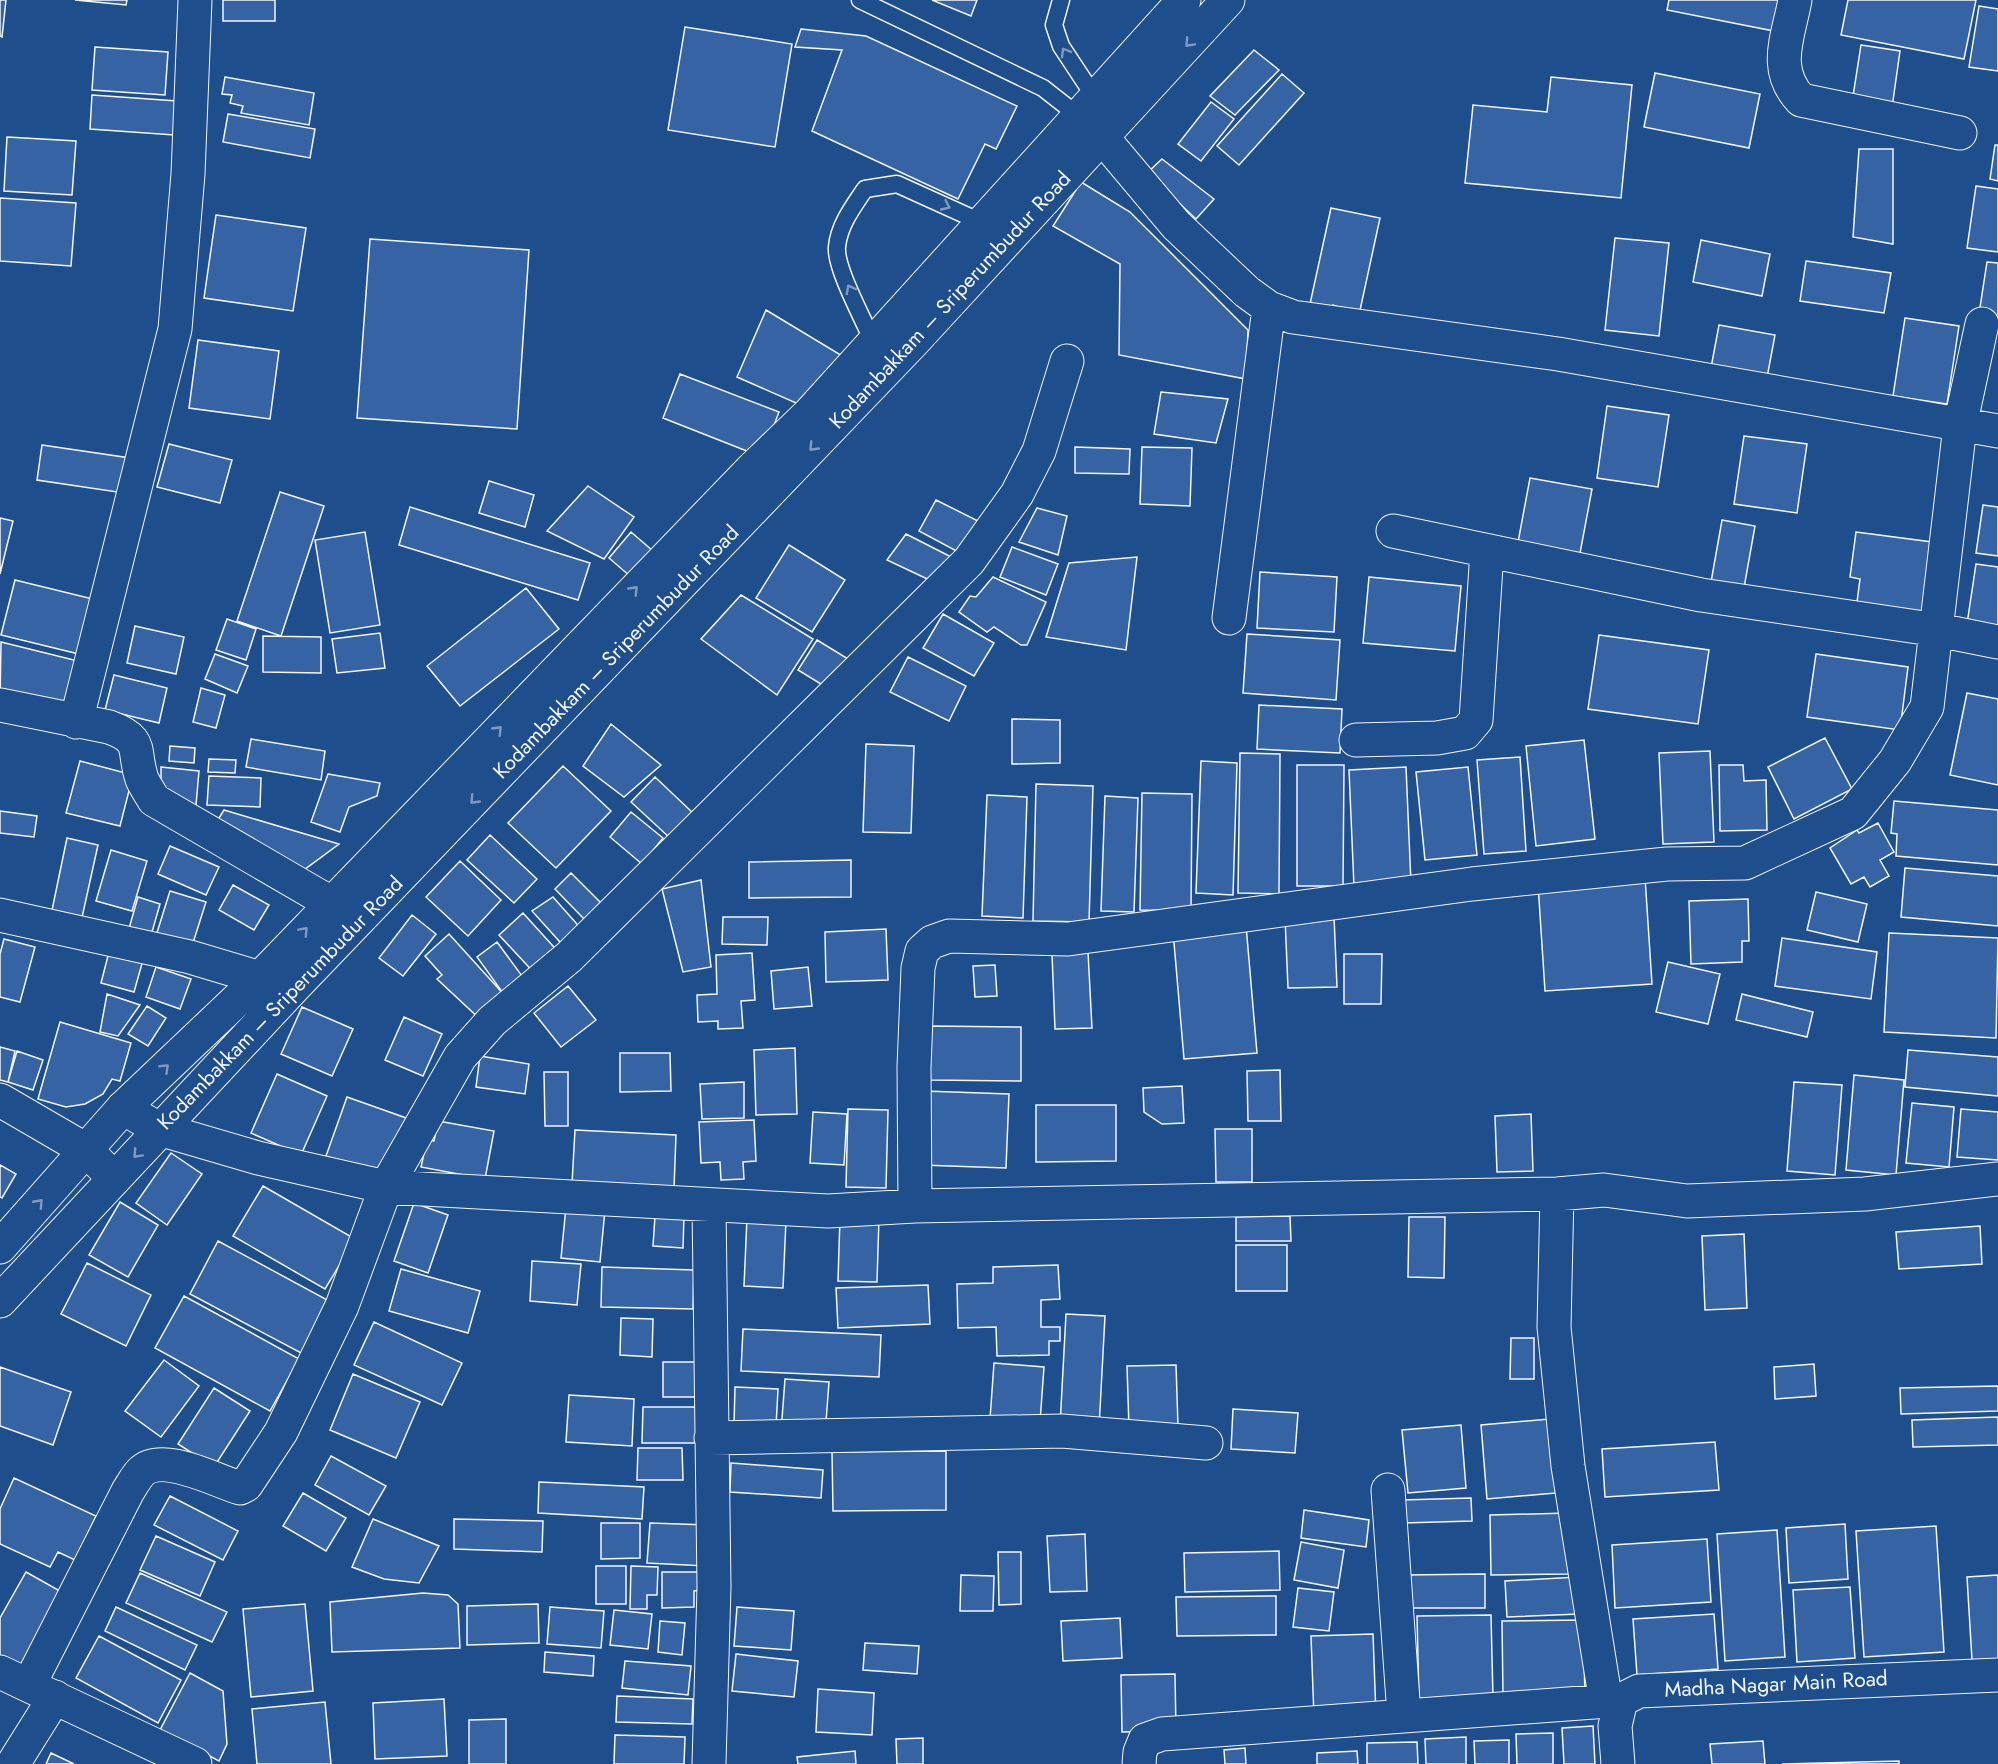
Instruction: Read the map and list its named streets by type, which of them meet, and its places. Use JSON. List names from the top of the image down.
{
  "streets": {
    "street": ["Kodambakkam – Sriperumbudur Road", "Madha Nagar Main Road"]
  }
}
